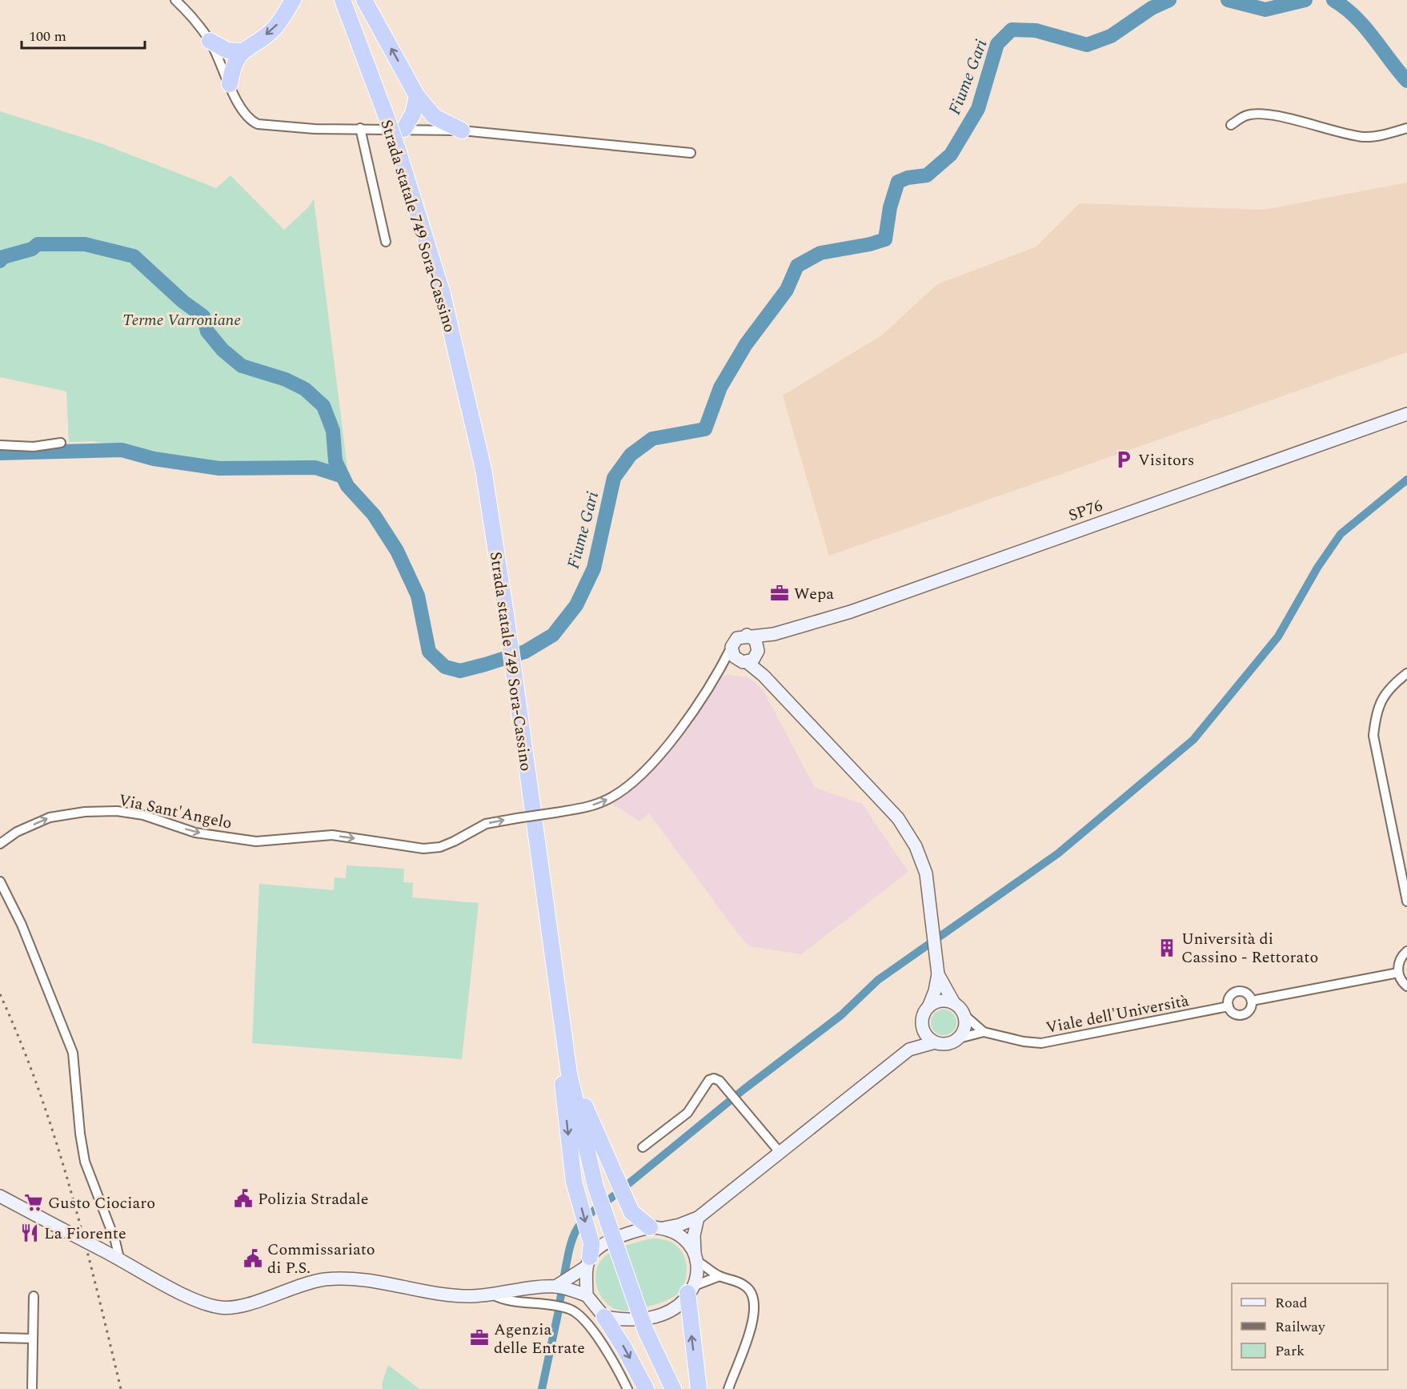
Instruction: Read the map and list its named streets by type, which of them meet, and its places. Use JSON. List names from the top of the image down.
{
  "streets": {
    "highway": ["Strada statale 749 Sora-Cassino"],
    "street": ["SP76", "Via Sant'Angelo", "Viale dell'Università"]
  },
  "crossings": [
    ["SP76", "Via Sant'Angelo"]
  ],
  "one_way": ["Via Sant'Angelo"],
  "water": ["Fiume Gari"],
  "parks": ["Terme Varroniane"],
  "places": {
    "parking": ["Visitors"],
    "office": ["Wepa", "Agenzia delle Entrate"],
    "building": ["Università di Cassino - Rettorato"],
    "public building": ["Polizia Stradale", "Commissariato di P.S."],
    "supermarket": ["Gusto Ciociaro"],
    "restaurant": ["La Fiorente"]
  },
  "legend": ["Road", "Railway", "Park"],
  "scale_bar": "100 m"
}
